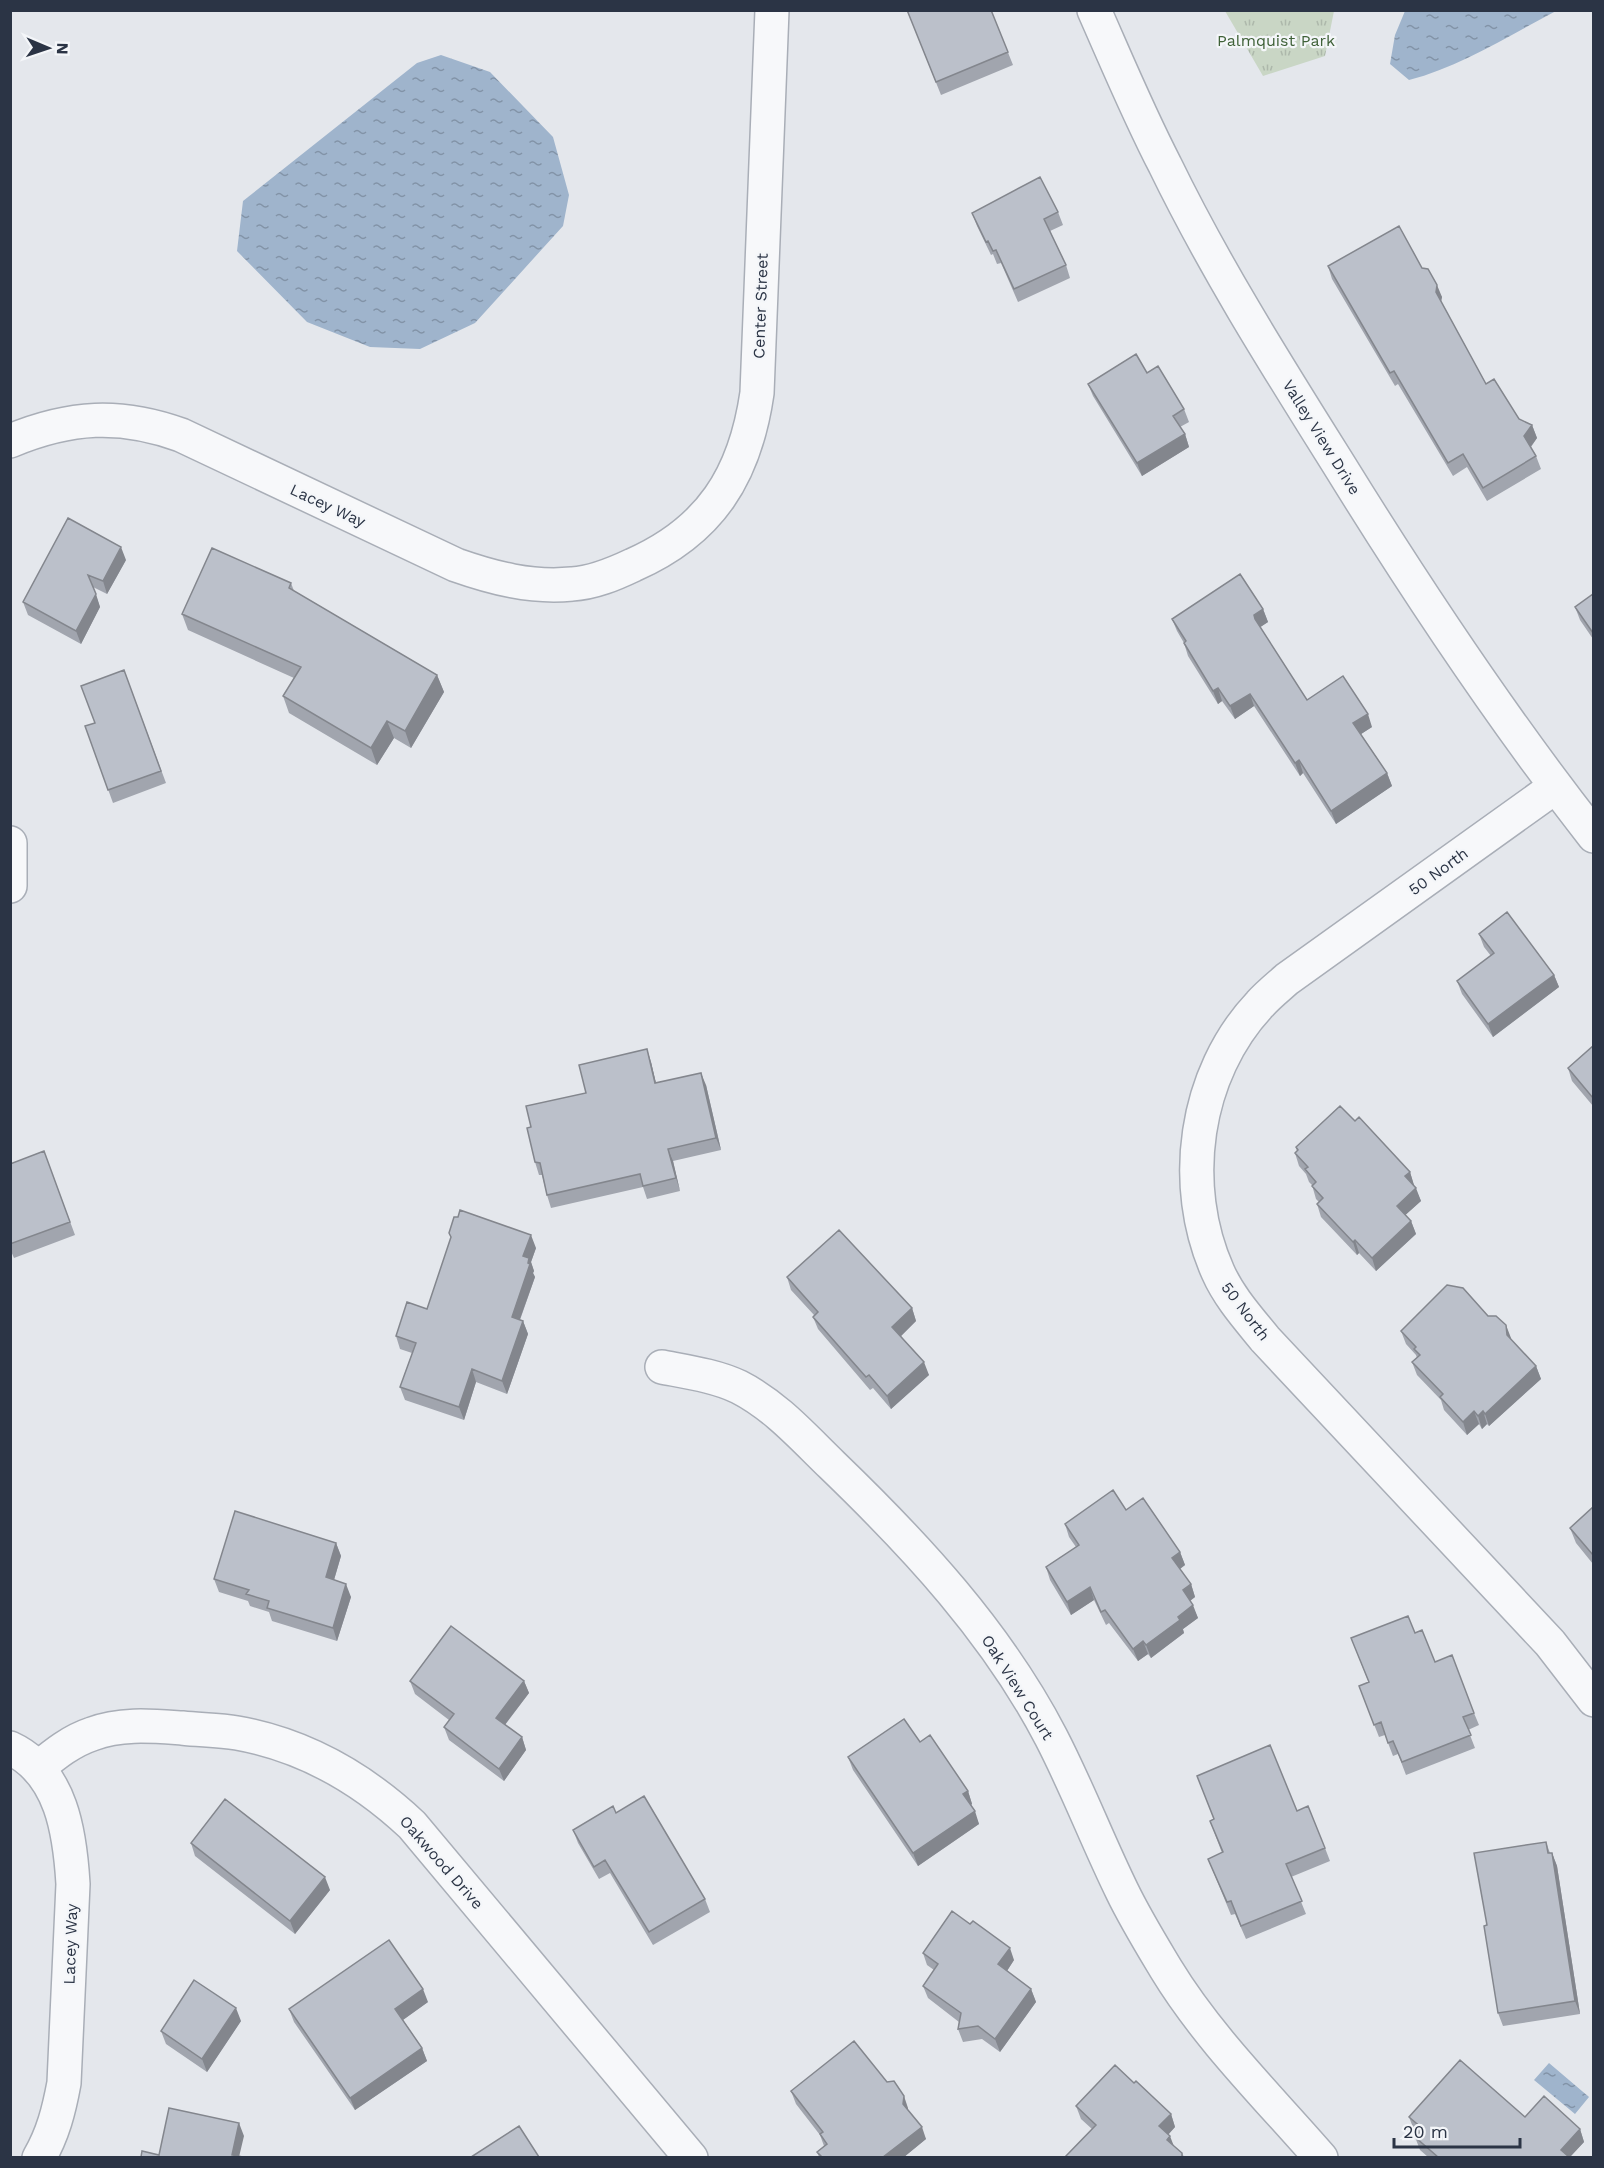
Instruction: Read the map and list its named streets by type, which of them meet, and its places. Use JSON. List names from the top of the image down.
{
  "streets": {
    "street": [
      "Center Street",
      "Valley View Drive",
      "Lacey Way",
      "50 North",
      "Oak View Court",
      "Oakwood Drive"
    ]
  },
  "crossings": [
    ["Center Street", "Lacey Way"],
    ["Valley View Drive", "50 North"],
    ["Lacey Way", "Oakwood Drive"]
  ],
  "parks": ["Palmquist Park"],
  "scale_bar": "20 m",
  "north": "right"
}
